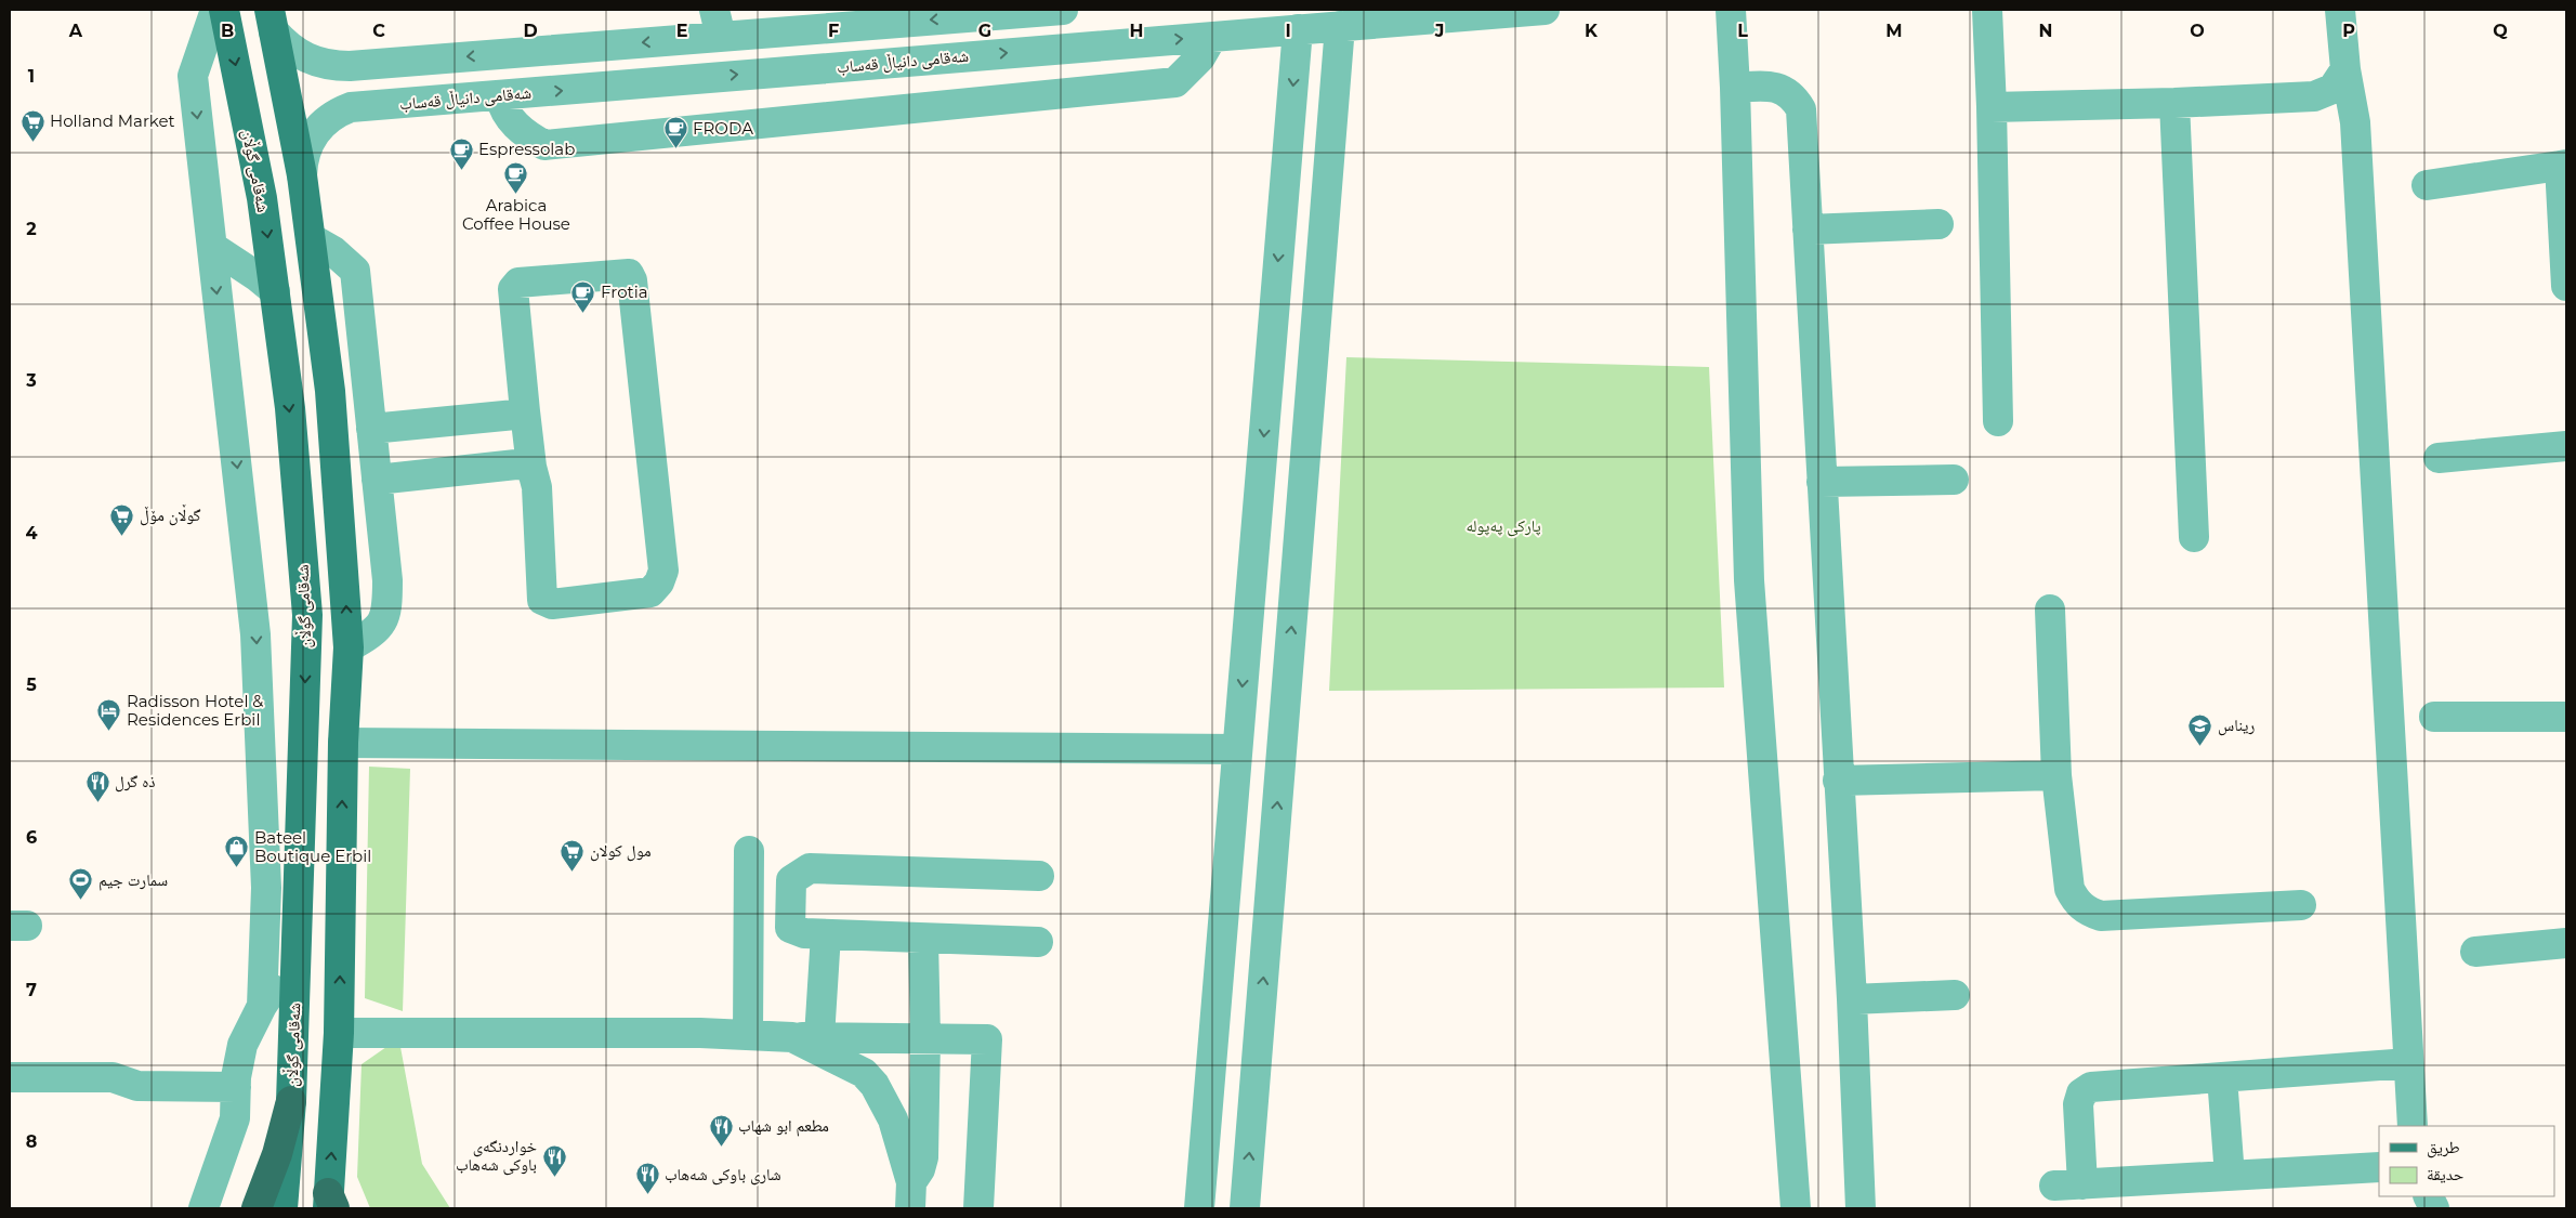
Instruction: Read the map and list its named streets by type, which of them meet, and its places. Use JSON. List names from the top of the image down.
{
  "streets": {
    "main road": ["شەقامی گوڵان"],
    "street": ["شەقامی دانیاڵ قەساب"]
  },
  "parks": ["پارکی پەپولە"],
  "places": {
    "supermarket": ["Holland Market", "گوڵان مۆڵ", "مول كولان"],
    "cafe": [
      "FRODA",
      "Espressolab",
      "Arabica Coffee House",
      "Frotia"
    ],
    "hotel": ["Radisson Hotel & Residences Erbil"],
    "school or university": ["ريناس"],
    "restaurant": [
      "ذه گرل",
      "مطعم ابو شهاب",
      "خواردنگەی باوکی شەھاب",
      "شاری باوکی شەھاب"
    ],
    "shop": ["Bateel Boutique Erbil"],
    "sports": ["سمارت جیم"]
  },
  "legend": ["طريق", "حديقة"],
  "grid": {
    "columns": [
      "A",
      "B",
      "C",
      "D",
      "E",
      "F",
      "G",
      "H",
      "I",
      "J",
      "K",
      "L",
      "M",
      "N",
      "O",
      "P",
      "Q"
    ],
    "rows": [
      "1",
      "2",
      "3",
      "4",
      "5",
      "6",
      "7",
      "8"
    ]
  }
}
